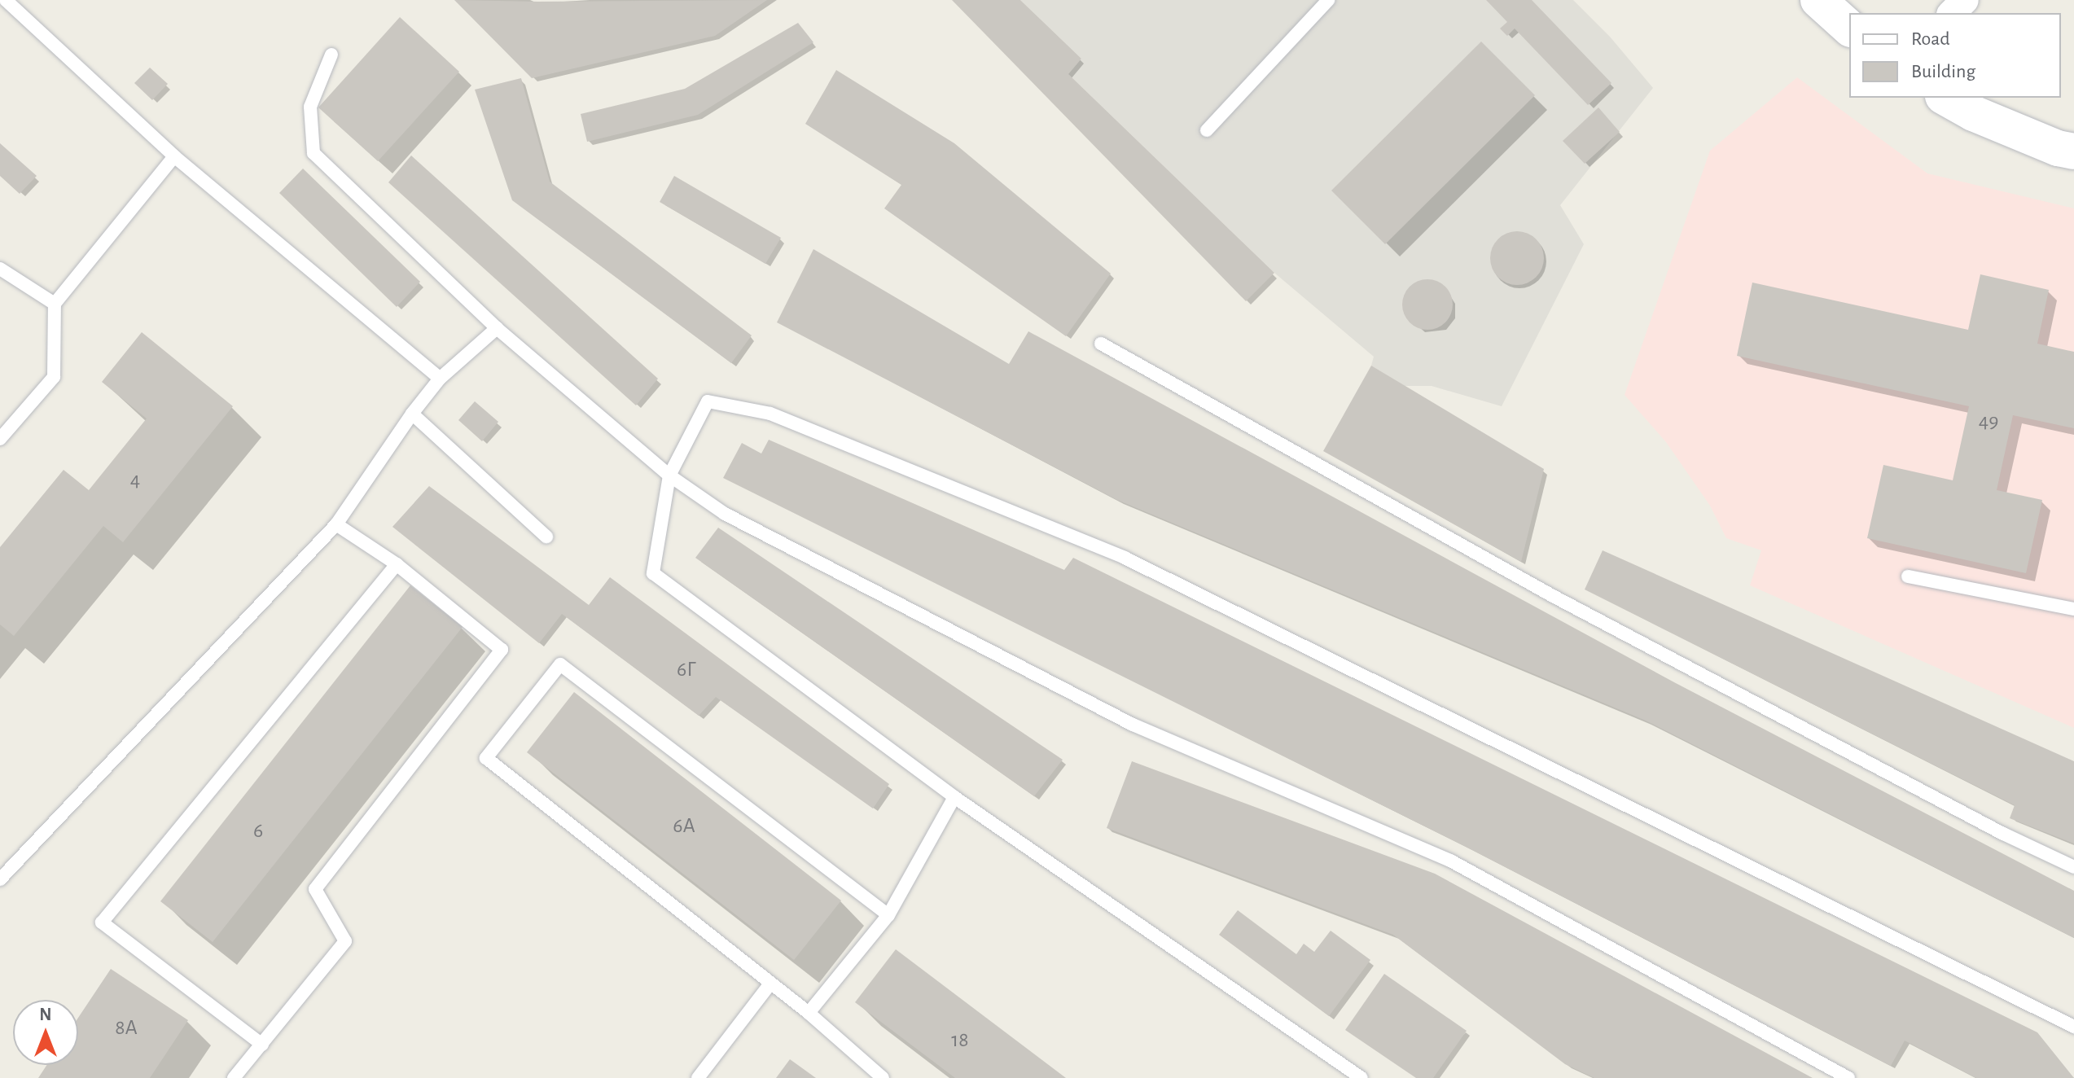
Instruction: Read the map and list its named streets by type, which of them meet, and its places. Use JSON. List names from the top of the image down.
{
  "house_numbers": [
    "49",
    "4",
    "6Г",
    "6А",
    "6",
    "8А",
    "18"
  ],
  "legend": ["Road", "Building"],
  "north": "top"
}
